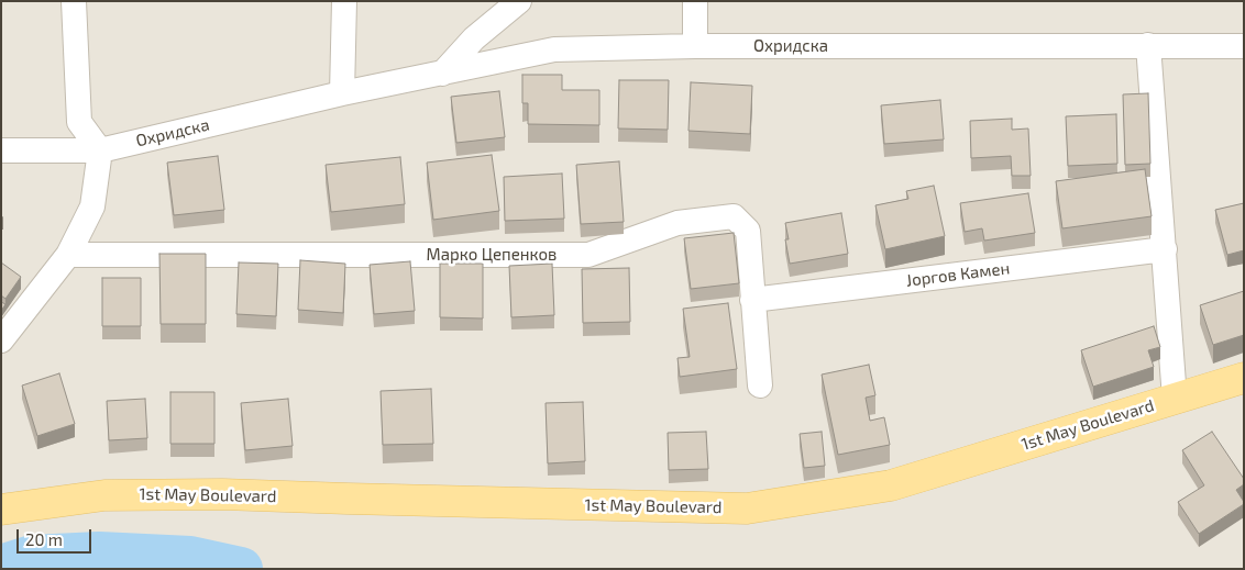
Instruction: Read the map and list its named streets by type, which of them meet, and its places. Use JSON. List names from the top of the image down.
{
  "streets": {
    "main road": ["1st May Boulevard"],
    "street": ["Охридска", "Марко Цепенков", "Јоргов Камен"]
  },
  "crossings": [
    ["Марко Цепенков", "Јоргов Камен"]
  ],
  "scale_bar": "20 m"
}
